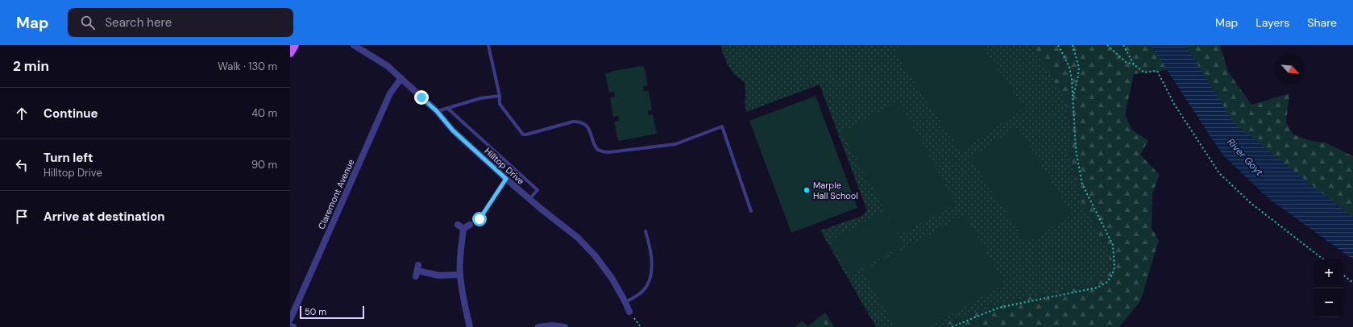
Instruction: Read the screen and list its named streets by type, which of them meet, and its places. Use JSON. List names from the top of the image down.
{
  "streets": {
    "street": ["Hilltop Drive", "Claremont Avenue"]
  },
  "crossings": [
    ["Hilltop Drive", "Claremont Avenue"]
  ],
  "water": ["River Goyt"],
  "places": ["Marple Hall School"],
  "scale_bar": "50 m",
  "north": "bottom right",
  "page": {
    "header": "Map",
    "search": "Search here",
    "nav": ["Map", "Layers", "Share"],
    "heading": ["2 min", "Walk · 130 m"],
    "list": [
      ["Continue", "40 m"],
      ["Turn left", "Hilltop Drive", "90 m"],
      "Arrive at destination"
    ],
    "map_buttons": ["+", "−"],
    "scale": "50 m"
  }
}
